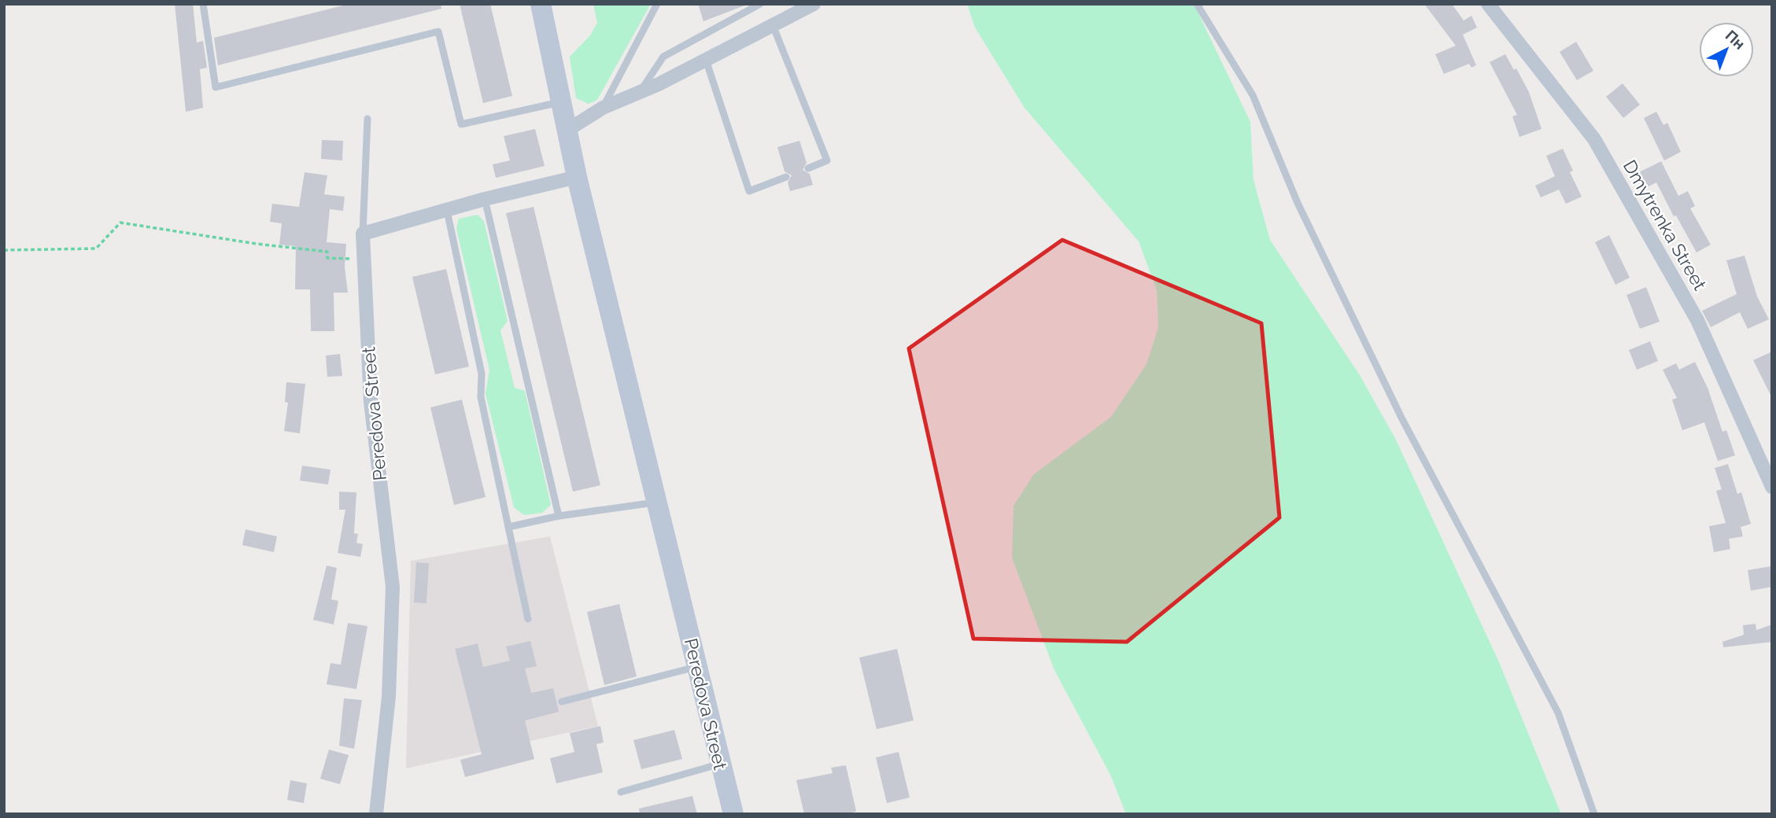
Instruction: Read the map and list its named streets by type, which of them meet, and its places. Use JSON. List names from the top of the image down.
{
  "streets": {
    "street": ["Dmytrenka Street", "Peredova Street"]
  },
  "north": "top right"
}
